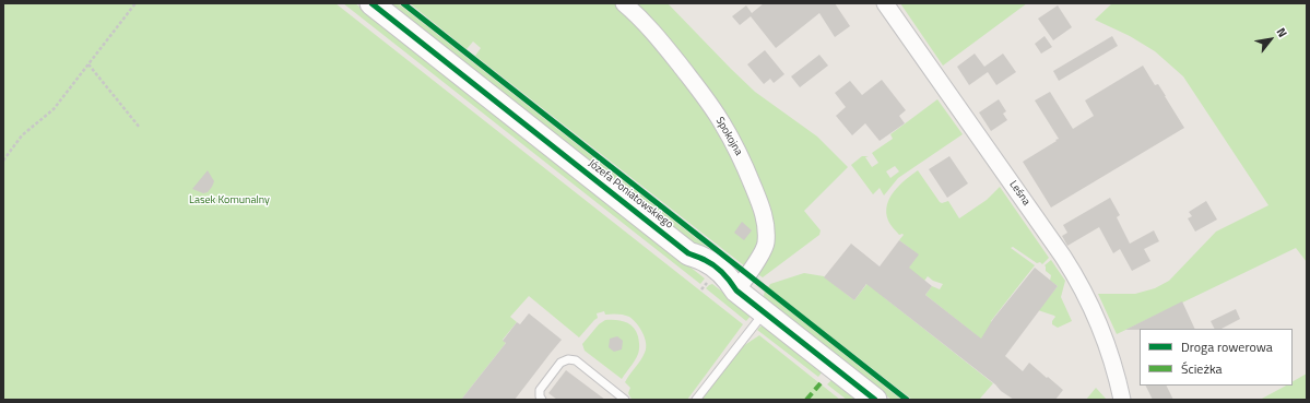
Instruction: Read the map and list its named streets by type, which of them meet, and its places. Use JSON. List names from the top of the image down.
{
  "streets": {
    "street": ["Spokojna", "Leśna", "Józefa Poniatowskiego"]
  },
  "crossings": [
    ["Spokojna", "Józefa Poniatowskiego"]
  ],
  "parks": ["Lasek Komunalny"],
  "legend": ["Droga rowerowa", "Ścieżka"],
  "north": "top right"
}
